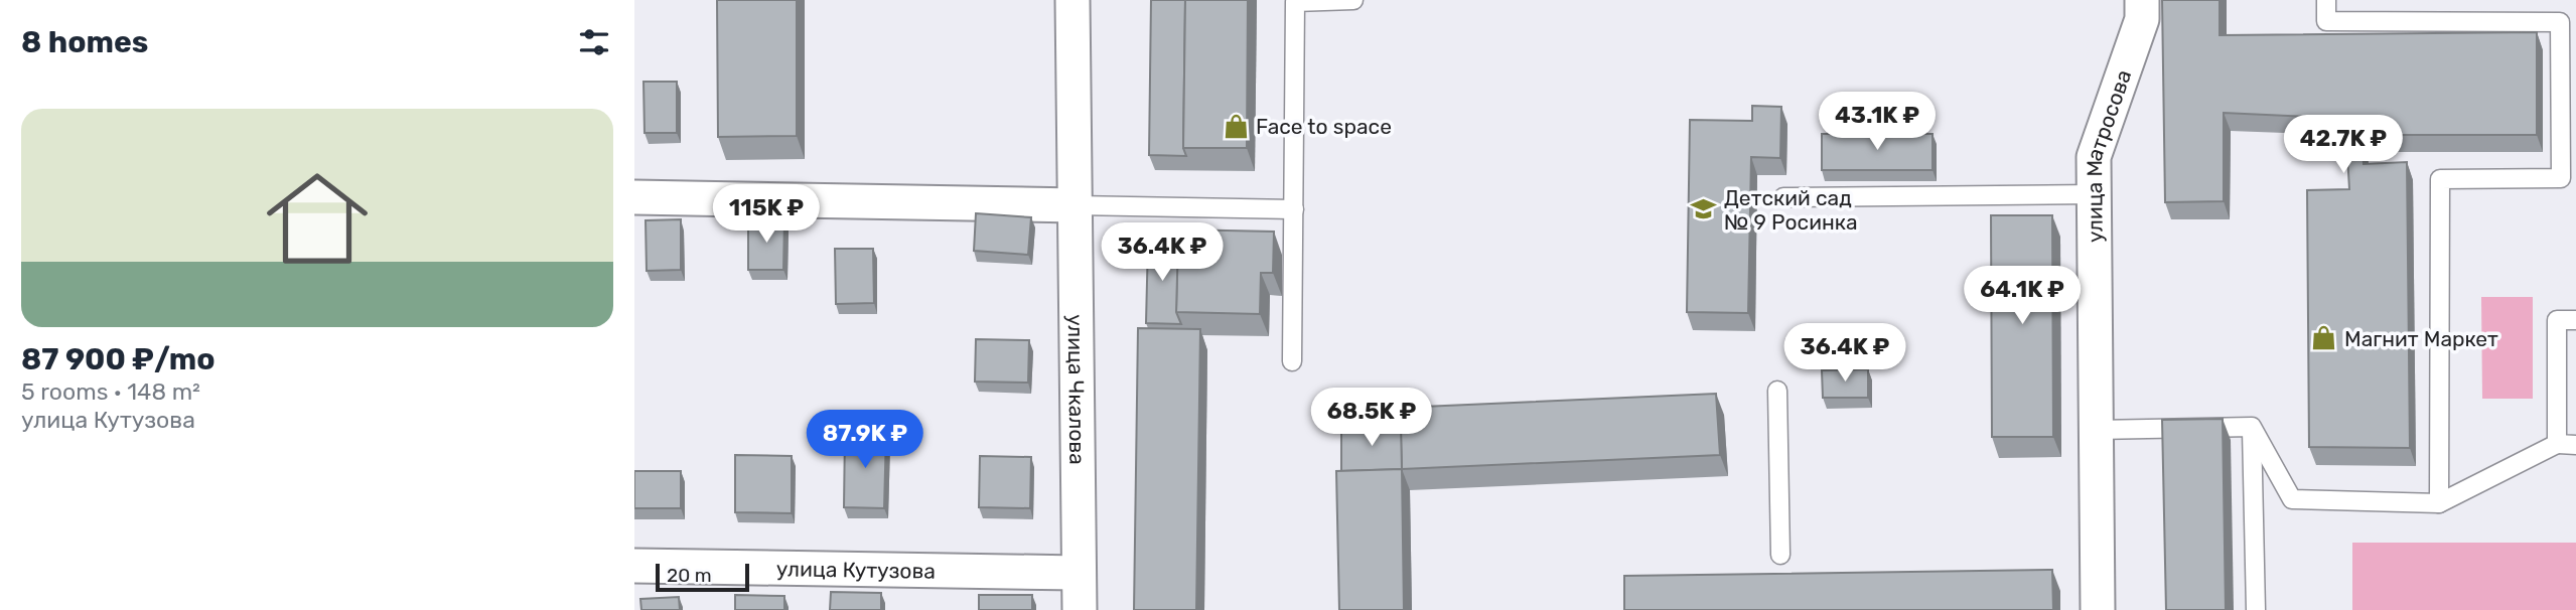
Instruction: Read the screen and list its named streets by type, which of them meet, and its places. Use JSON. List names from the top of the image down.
{
  "streets": {
    "street": ["улица Матросова", "улица Чкалова", "улица Кутузова"]
  },
  "crossings": [
    ["улица Чкалова", "улица Кутузова"]
  ],
  "places": {
    "shop": ["Face to space", "Магнит Маркет"],
    "school or university": ["Детский сад № 9 Росинка"]
  },
  "scale_bar": "20 m",
  "page": {
    "heading": "8 homes",
    "list": [
      {
        "name": "87 900 ₽/mo",
        "note": "5 rooms · 148 m² · улица Кутузова"
      }
    ],
    "price": [
      "43.1K ₽",
      "42.7K ₽",
      "115K ₽",
      "36.4K ₽",
      "64.1K ₽",
      "36.4K ₽",
      "68.5K ₽",
      "87.9K ₽"
    ],
    "scale": "20 m"
  }
}
